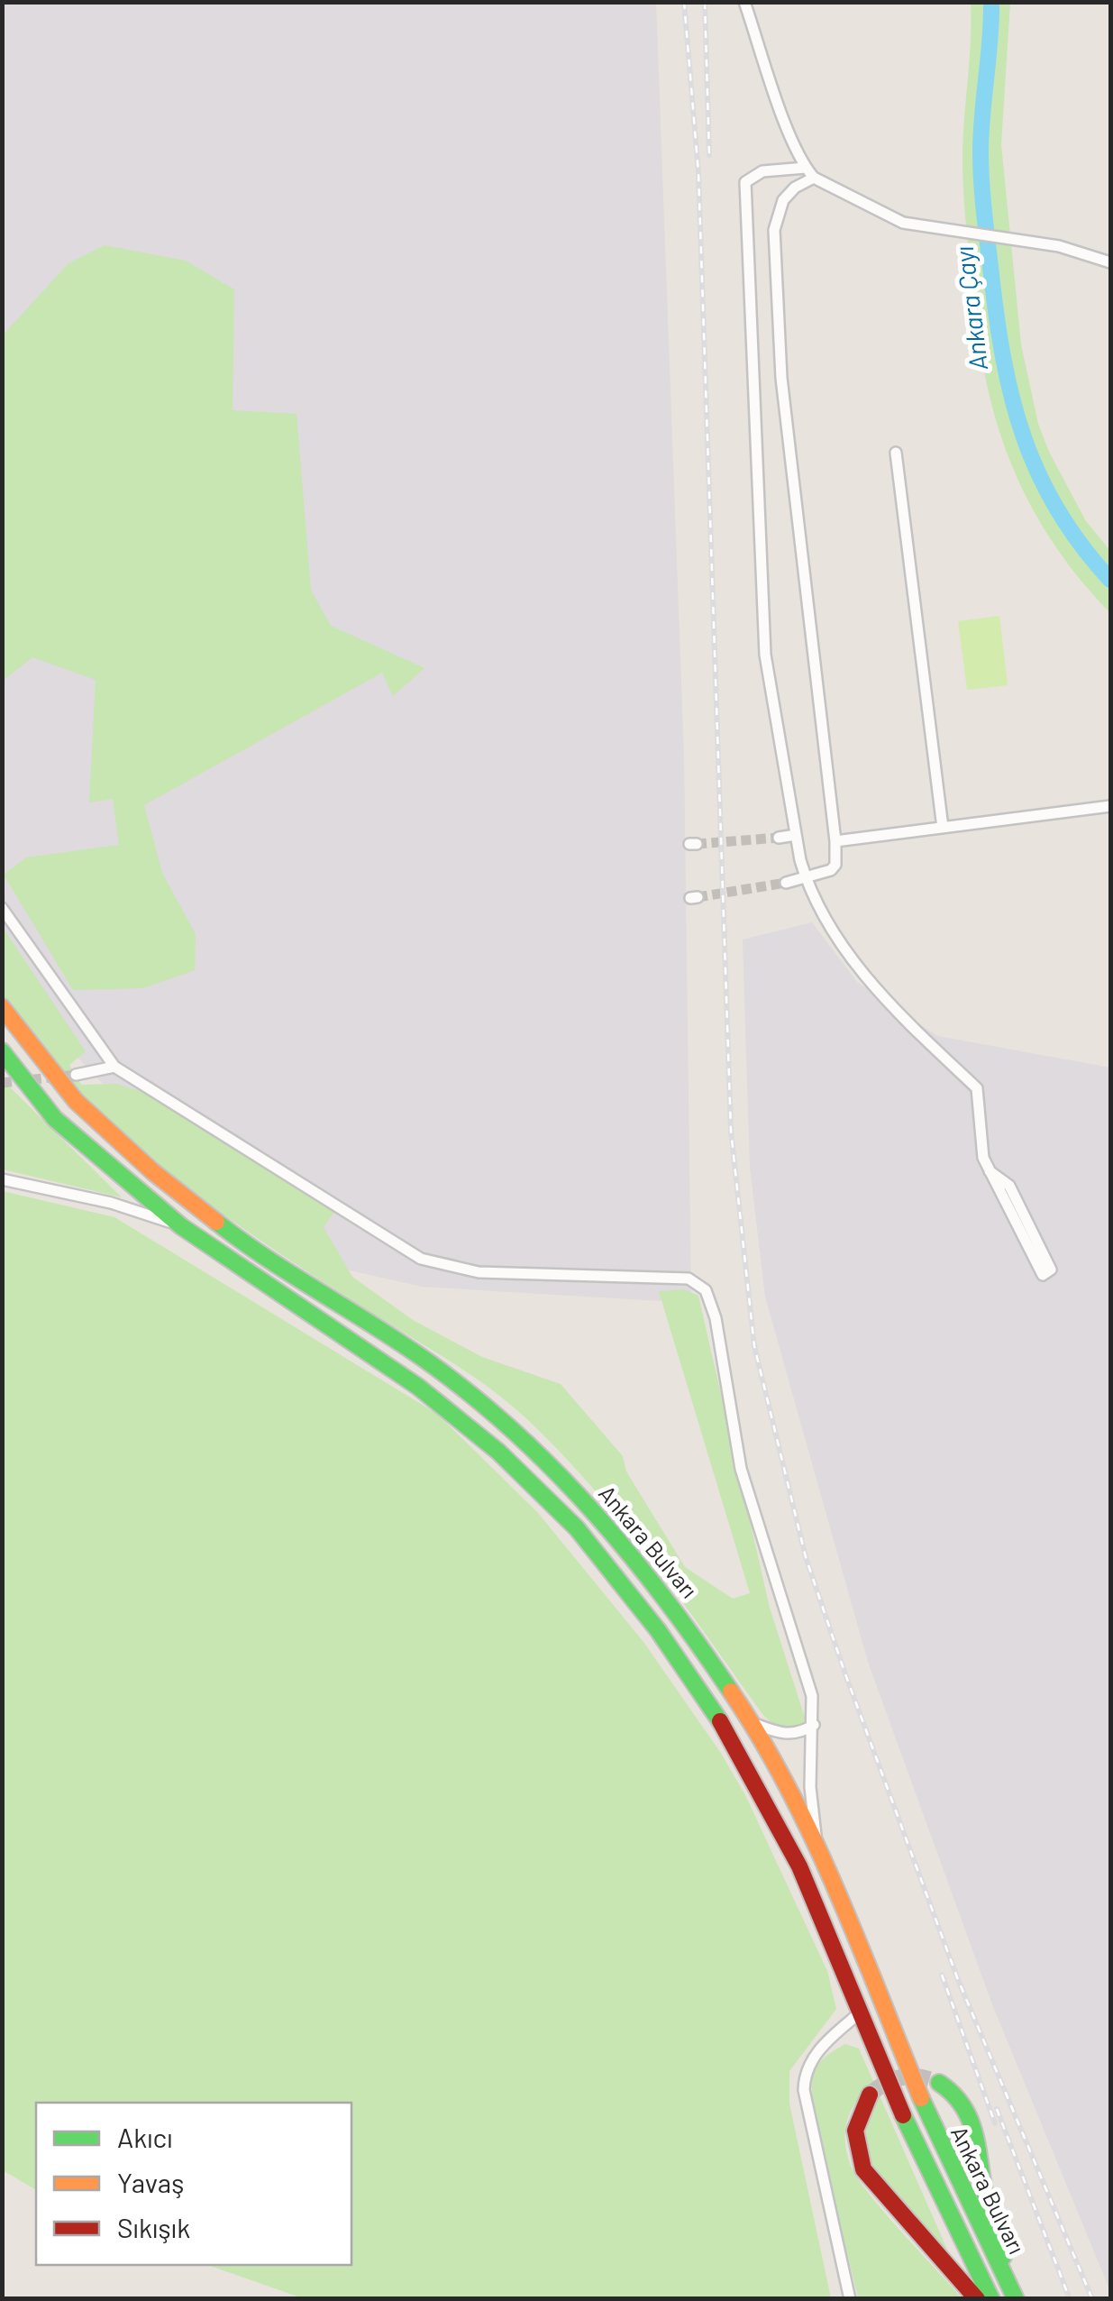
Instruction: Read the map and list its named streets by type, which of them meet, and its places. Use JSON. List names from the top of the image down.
{
  "streets": {
    "main road": ["Ankara Bulvarı"]
  },
  "water": ["Ankara Çayı"],
  "legend": ["Akıcı", "Yavaş", "Sıkışık"]
}
